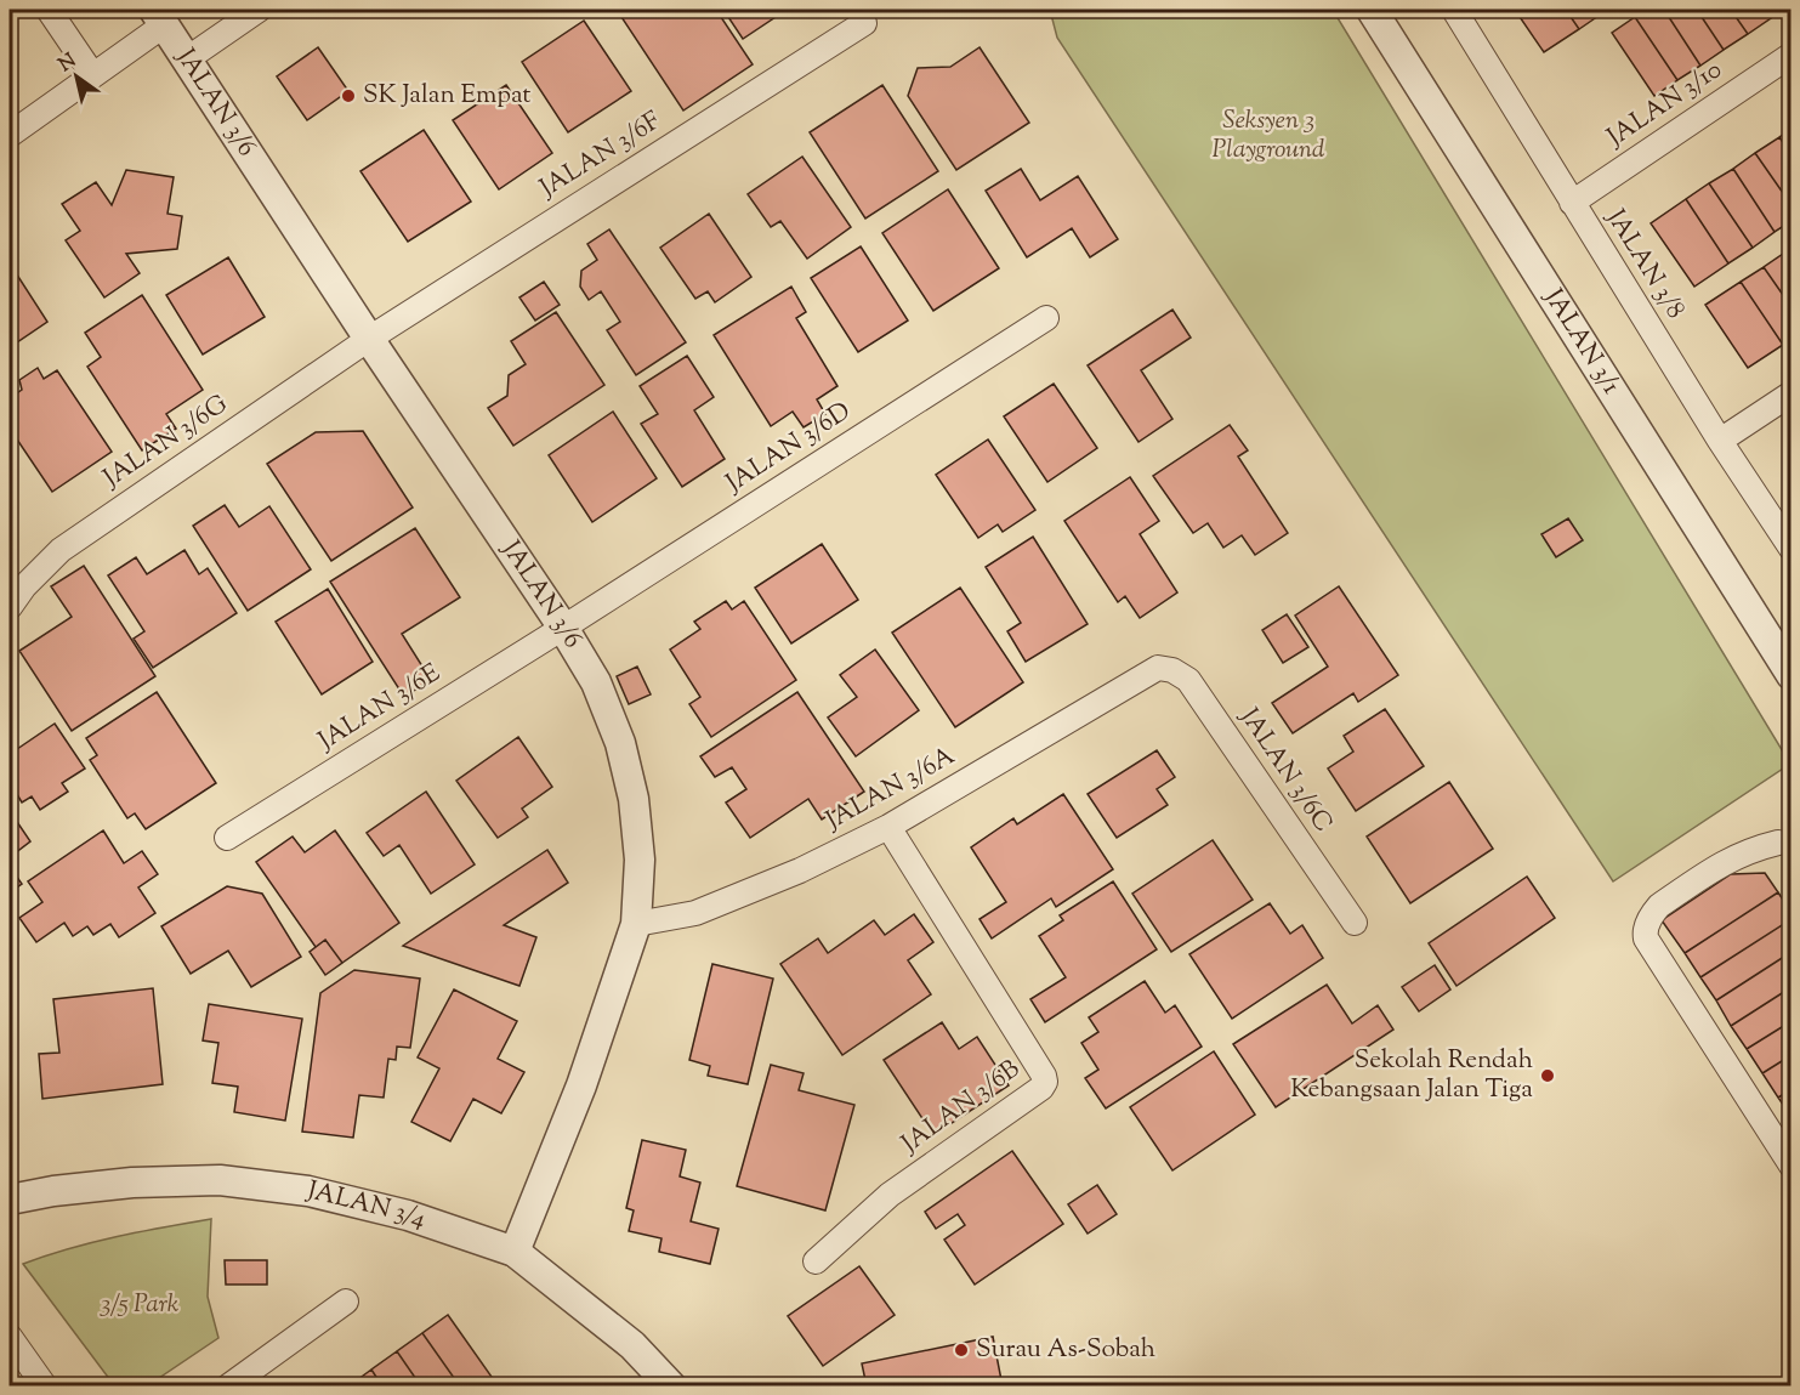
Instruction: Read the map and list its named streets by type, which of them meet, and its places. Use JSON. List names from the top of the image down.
{
  "streets": {
    "street": [
      "JALAN 3/6",
      "JALAN 3/10",
      "JALAN 3/6F",
      "JALAN 3/8",
      "JALAN 3/1",
      "JALAN 3/6G",
      "JALAN 3/6D",
      "JALAN 3/6E",
      "JALAN 3/6C",
      "JALAN 3/6A",
      "JALAN 3/6B",
      "JALAN 3/4"
    ]
  },
  "crossings": [
    ["JALAN 3/6", "JALAN 3/6F"],
    ["JALAN 3/6", "JALAN 3/6G"],
    ["JALAN 3/6", "JALAN 3/6D"],
    ["JALAN 3/6", "JALAN 3/6E"],
    ["JALAN 3/6", "JALAN 3/6A"],
    ["JALAN 3/6", "JALAN 3/4"],
    ["JALAN 3/10", "JALAN 3/8"],
    ["JALAN 3/6F", "JALAN 3/6G"],
    ["JALAN 3/6D", "JALAN 3/6E"],
    ["JALAN 3/6C", "JALAN 3/6A"],
    ["JALAN 3/6A", "JALAN 3/6B"]
  ],
  "parks": ["Seksyen 3 Playground", "3/5 Park"],
  "places": ["SK Jalan Empat", "Sekolah Rendah Kebangsaan Jalan Tiga", "Surau As-Sobah"],
  "north": "top left"
}
